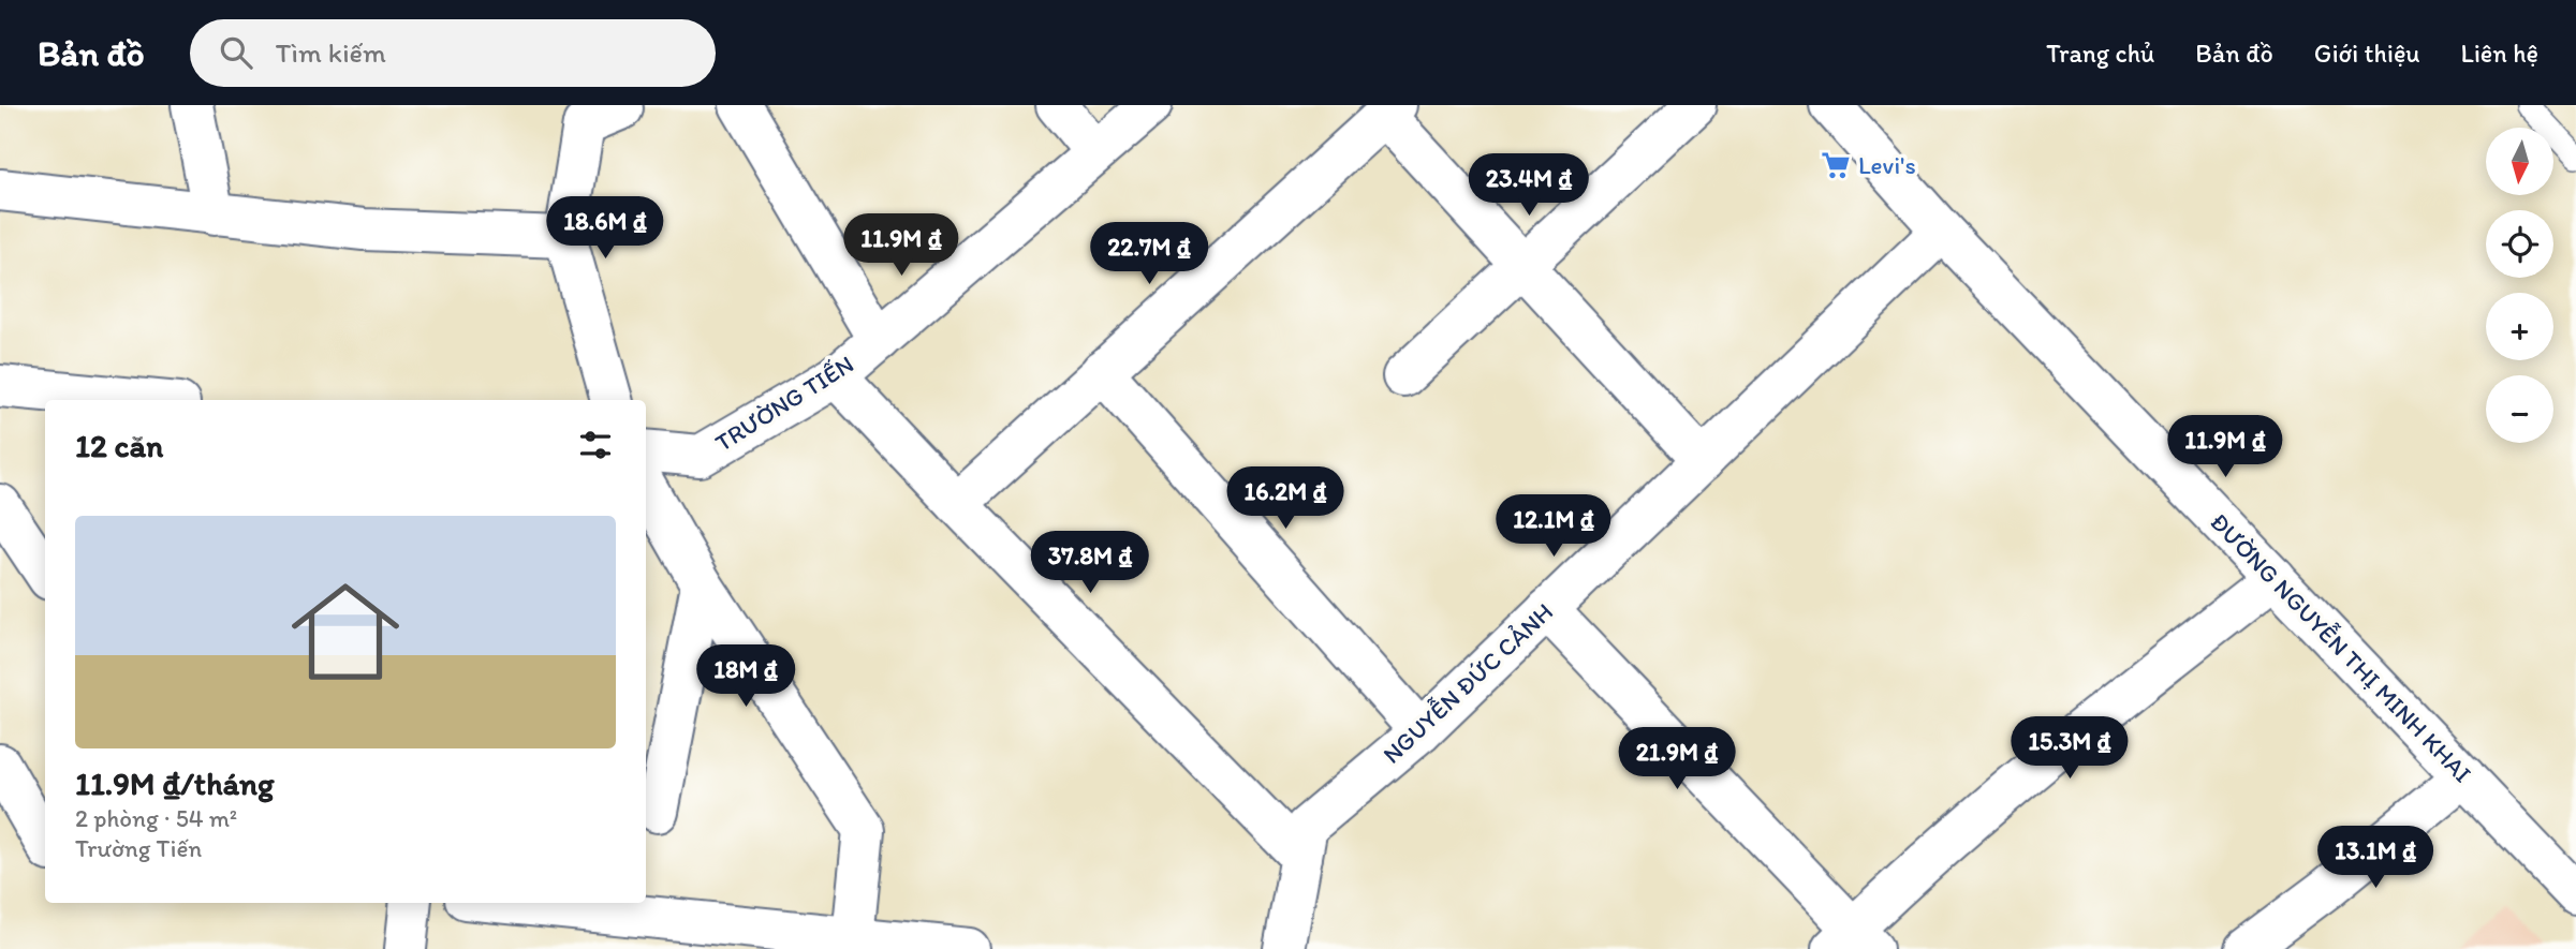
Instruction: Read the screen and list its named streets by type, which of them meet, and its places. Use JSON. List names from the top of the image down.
{
  "streets": {
    "street": ["TRƯỜNG TIẾN", "ĐƯỜNG NGUYỄN THỊ MINH KHAI", "NGUYỄN ĐỨC CẢNH"]
  },
  "crossings": [
    ["ĐƯỜNG NGUYỄN THỊ MINH KHAI", "NGUYỄN ĐỨC CẢNH"]
  ],
  "places": {
    "supermarket": ["Levi's"]
  },
  "north": "bottom",
  "page": {
    "header": "Bản đồ",
    "search": "Tìm kiếm",
    "nav": [
      "Trang chủ",
      "Bản đồ",
      "Giới thiệu",
      "Liên hệ"
    ],
    "map_buttons": ["+", "−"],
    "price": [
      "23.4M ₫",
      "18.6M ₫",
      "11.9M ₫",
      "22.7M ₫",
      "11.9M ₫",
      "16.2M ₫",
      "12.1M ₫",
      "37.8M ₫",
      "18M ₫",
      "15.3M ₫",
      "21.9M ₫",
      "13.1M ₫"
    ],
    "heading": "12 căn",
    "list": [
      {
        "name": "11.9M ₫/tháng",
        "note": "2 phòng · 54 m² · Trường Tiến"
      }
    ]
  }
}
